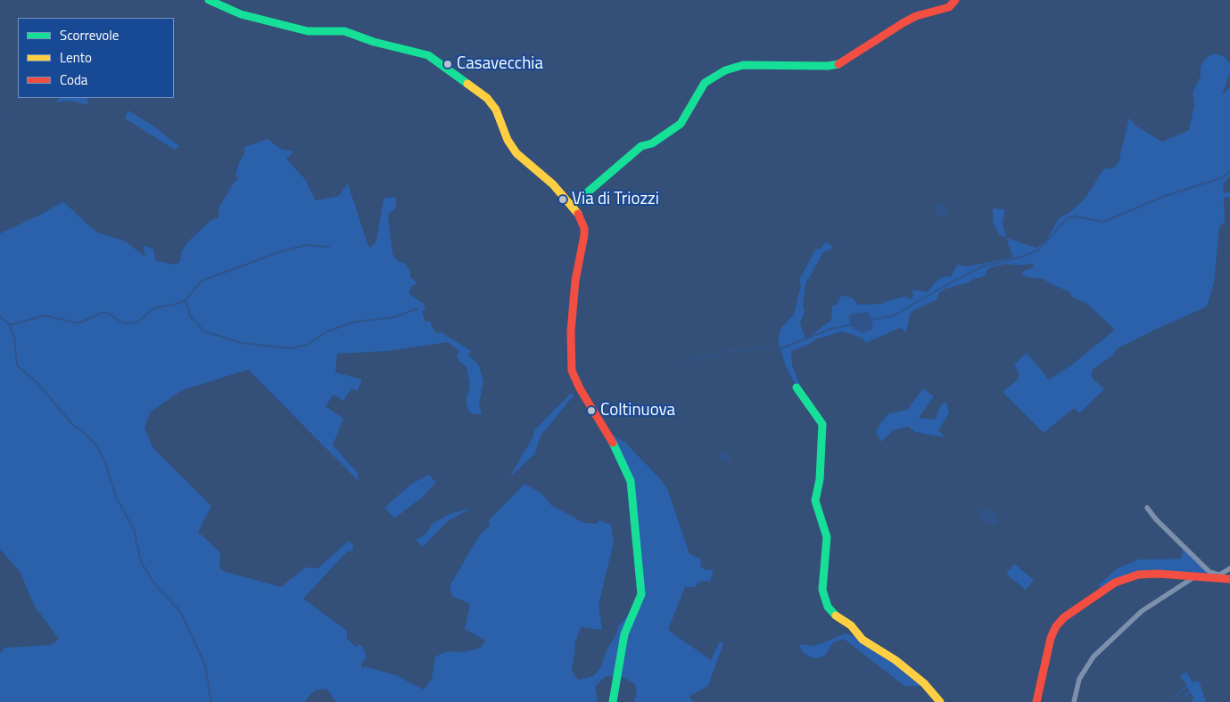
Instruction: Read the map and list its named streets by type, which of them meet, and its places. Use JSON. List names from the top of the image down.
{
  "places": ["Casavecchia", "Via di Triozzi", "Coltinuova"],
  "legend": ["Scorrevole", "Lento", "Coda"]
}
